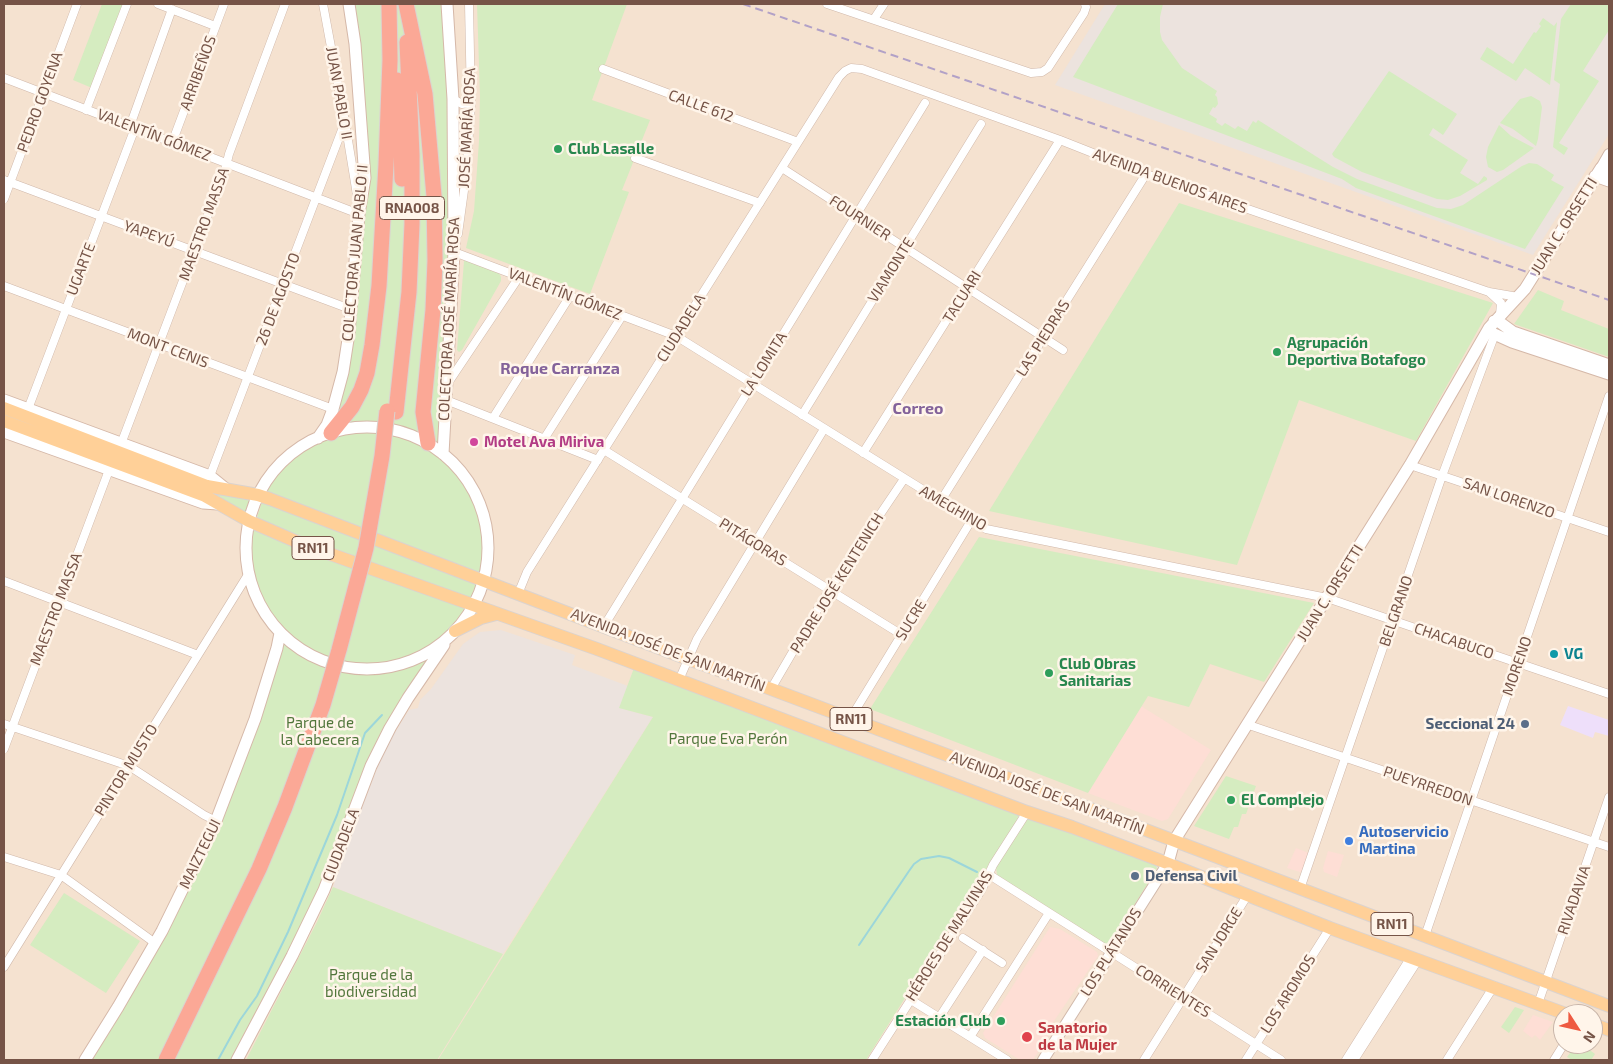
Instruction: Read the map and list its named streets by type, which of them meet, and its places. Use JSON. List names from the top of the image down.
{
  "streets": {
    "highway": ["RNA008"],
    "main road": [
      "JUAN C. ORSETTI",
      "COLECTORA JUAN PABLO II",
      "COLECTORA JOSÉ MARÍA ROSA",
      "CIUDADELA",
      "RN11",
      "AVENIDA JOSÉ DE SAN MARTÍN",
      "MAIZTEGUI",
      "LOS PLÁTANOS"
    ],
    "street": [
      "ARRIBEÑOS",
      "JUAN PABLO II",
      "PEDRO GOYENA",
      "CALLE 612",
      "JOSÉ MARÍA ROSA",
      "VALENTÍN GÓMEZ",
      "AVENIDA BUENOS AIRES",
      "FOURNIER",
      "MAESTRO MASSA",
      "YAPEYÚ",
      "UGARTE",
      "VIAMONTE",
      "TACUARI",
      "26 DE AGOSTO",
      "LAS PIEDRAS",
      "MONT CENIS",
      "LA LOMITA",
      "SAN LORENZO",
      "AMEGHINO",
      "PITÁGORAS",
      "PADRE JOSÉ KENTENICH",
      "BELGRANO",
      "SUCRE",
      "CHACABUCO",
      "MORENO",
      "PINTOR MUSTO",
      "PUEYRREDON",
      "RIVADAVIA",
      "HÉROES DE MALVINAS",
      "SAN JORGE",
      "CORRIENTES",
      "LOS AROMOS"
    ]
  },
  "crossings": [
    ["ARRIBEÑOS", "VALENTÍN GÓMEZ"],
    ["JUAN PABLO II", "VALENTÍN GÓMEZ"],
    ["JUAN PABLO II", "COLECTORA JUAN PABLO II"],
    ["JUAN PABLO II", "26 DE AGOSTO"],
    ["PEDRO GOYENA", "VALENTÍN GÓMEZ"],
    ["PEDRO GOYENA", "YAPEYÚ"],
    ["CALLE 612", "CIUDADELA"],
    ["JOSÉ MARÍA ROSA", "VALENTÍN GÓMEZ"],
    ["JOSÉ MARÍA ROSA", "COLECTORA JOSÉ MARÍA ROSA"],
    ["VALENTÍN GÓMEZ", "MAESTRO MASSA"],
    ["VALENTÍN GÓMEZ", "COLECTORA JUAN PABLO II"],
    ["VALENTÍN GÓMEZ", "UGARTE"],
    ["VALENTÍN GÓMEZ", "26 DE AGOSTO"],
    ["VALENTÍN GÓMEZ", "COLECTORA JOSÉ MARÍA ROSA"],
    ["VALENTÍN GÓMEZ", "CIUDADELA"],
    ["VALENTÍN GÓMEZ", "AMEGHINO"],
    ["AVENIDA BUENOS AIRES", "JUAN C. ORSETTI"],
    ["AVENIDA BUENOS AIRES", "TACUARI"],
    ["AVENIDA BUENOS AIRES", "CIUDADELA"],
    ["AVENIDA BUENOS AIRES", "LAS PIEDRAS"],
    ["FOURNIER", "VIAMONTE"],
    ["FOURNIER", "TACUARI"],
    ["FOURNIER", "CIUDADELA"],
    ["FOURNIER", "LAS PIEDRAS"],
    ["FOURNIER", "LA LOMITA"],
    ["MAESTRO MASSA", "YAPEYÚ"],
    ["MAESTRO MASSA", "MONT CENIS"],
    ["JUAN C. ORSETTI", "SAN LORENZO"],
    ["JUAN C. ORSETTI", "AMEGHINO"],
    ["JUAN C. ORSETTI", "BELGRANO"],
    ["JUAN C. ORSETTI", "CHACABUCO"],
    ["JUAN C. ORSETTI", "AVENIDA JOSÉ DE SAN MARTÍN"],
    ["JUAN C. ORSETTI", "PUEYRREDON"],
    ["JUAN C. ORSETTI", "LOS PLÁTANOS"],
    ["YAPEYÚ", "COLECTORA JUAN PABLO II"],
    ["YAPEYÚ", "UGARTE"],
    ["YAPEYÚ", "26 DE AGOSTO"],
    ["COLECTORA JUAN PABLO II", "MONT CENIS"],
    ["UGARTE", "MONT CENIS"],
    ["VIAMONTE", "AMEGHINO"],
    ["TACUARI", "AMEGHINO"],
    ["26 DE AGOSTO", "MONT CENIS"],
    ["CIUDADELA", "AMEGHINO"],
    ["CIUDADELA", "PITÁGORAS"],
    ["CIUDADELA", "AVENIDA JOSÉ DE SAN MARTÍN"],
    ["LAS PIEDRAS", "AMEGHINO"],
    ["LA LOMITA", "AMEGHINO"],
    ["LA LOMITA", "PITÁGORAS"],
    ["LA LOMITA", "AVENIDA JOSÉ DE SAN MARTÍN"],
    ["SAN LORENZO", "BELGRANO"],
    ["SAN LORENZO", "MORENO"],
    ["AMEGHINO", "PADRE JOSÉ KENTENICH"],
    ["AMEGHINO", "SUCRE"],
    ["AMEGHINO", "CHACABUCO"],
    ["PITÁGORAS", "PADRE JOSÉ KENTENICH"],
    ["PITÁGORAS", "SUCRE"],
    ["RN11", "AVENIDA JOSÉ DE SAN MARTÍN"],
    ["PADRE JOSÉ KENTENICH", "AVENIDA JOSÉ DE SAN MARTÍN"],
    ["BELGRANO", "CHACABUCO"],
    ["BELGRANO", "AVENIDA JOSÉ DE SAN MARTÍN"],
    ["BELGRANO", "PUEYRREDON"],
    ["SUCRE", "AVENIDA JOSÉ DE SAN MARTÍN"],
    ["CHACABUCO", "MORENO"],
    ["AVENIDA JOSÉ DE SAN MARTÍN", "MORENO"],
    ["AVENIDA JOSÉ DE SAN MARTÍN", "RIVADAVIA"],
    ["AVENIDA JOSÉ DE SAN MARTÍN", "HÉROES DE MALVINAS"],
    ["AVENIDA JOSÉ DE SAN MARTÍN", "SAN JORGE"],
    ["AVENIDA JOSÉ DE SAN MARTÍN", "LOS PLÁTANOS"],
    ["AVENIDA JOSÉ DE SAN MARTÍN", "LOS AROMOS"],
    ["MORENO", "PUEYRREDON"],
    ["PUEYRREDON", "RIVADAVIA"],
    ["HÉROES DE MALVINAS", "CORRIENTES"],
    ["SAN JORGE", "CORRIENTES"],
    ["LOS PLÁTANOS", "CORRIENTES"],
    ["CORRIENTES", "LOS AROMOS"]
  ],
  "districts": ["Roque Carranza", "Correo"],
  "parks": ["Parque de la Cabecera", "Parque Eva Perón", "Parque de la biodiversidad"],
  "places": [
    "Club Lasalle",
    "Agrupación Deportiva Botafogo",
    "Motel Ava Miriva",
    "VG",
    "Club Obras Sanitarias",
    "Seccional 24",
    "El Complejo",
    "Autoservicio Martina",
    "Defensa Civil",
    "Estación Club",
    "Sanatorio de la Mujer"
  ],
  "north": "bottom right"
}
